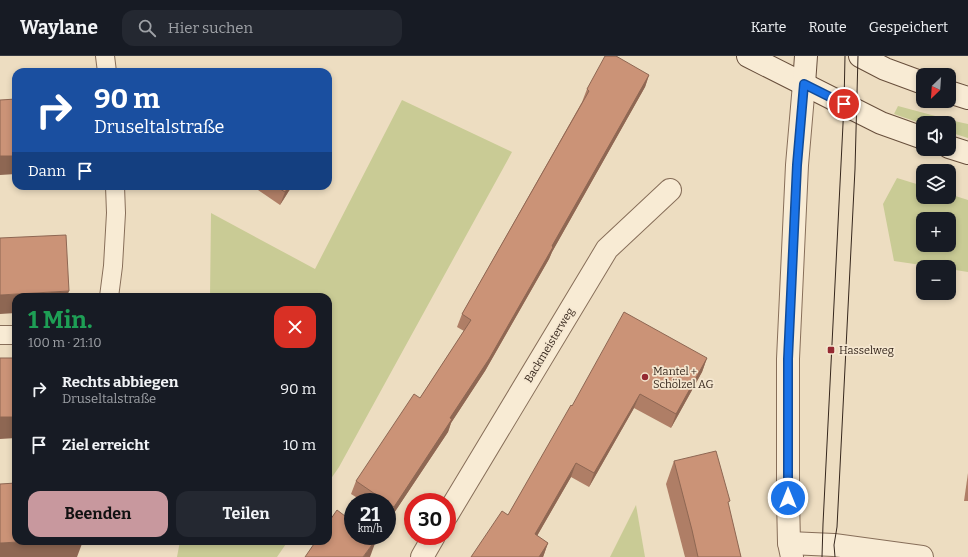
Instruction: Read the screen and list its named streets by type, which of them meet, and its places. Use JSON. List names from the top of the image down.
{
  "streets": {
    "street": ["Backmeisterweg"]
  },
  "places": {
    "transit": ["Hasselweg"],
    "other": ["Mantel + Schölzel AG"]
  },
  "north": "bottom left",
  "page": {
    "header": "Waylane",
    "search": "Hier suchen",
    "nav": ["Karte", "Route", "Gespeichert"],
    "map_buttons": ["+", "−"],
    "turn": ["90 m", "Druseltalstraße"],
    "then": "Dann",
    "heading": ["1 Min.", "100 m · 21:10"],
    "list": [
      {
        "name": "Rechts abbiegen",
        "note": "Druseltalstraße",
        "value": "90 m"
      },
      {
        "name": "Ziel erreicht",
        "value": "10 m"
      }
    ],
    "buttons": ["Beenden", "Teilen"],
    "speed": "21 km/h",
    "limit": "30"
  }
}
